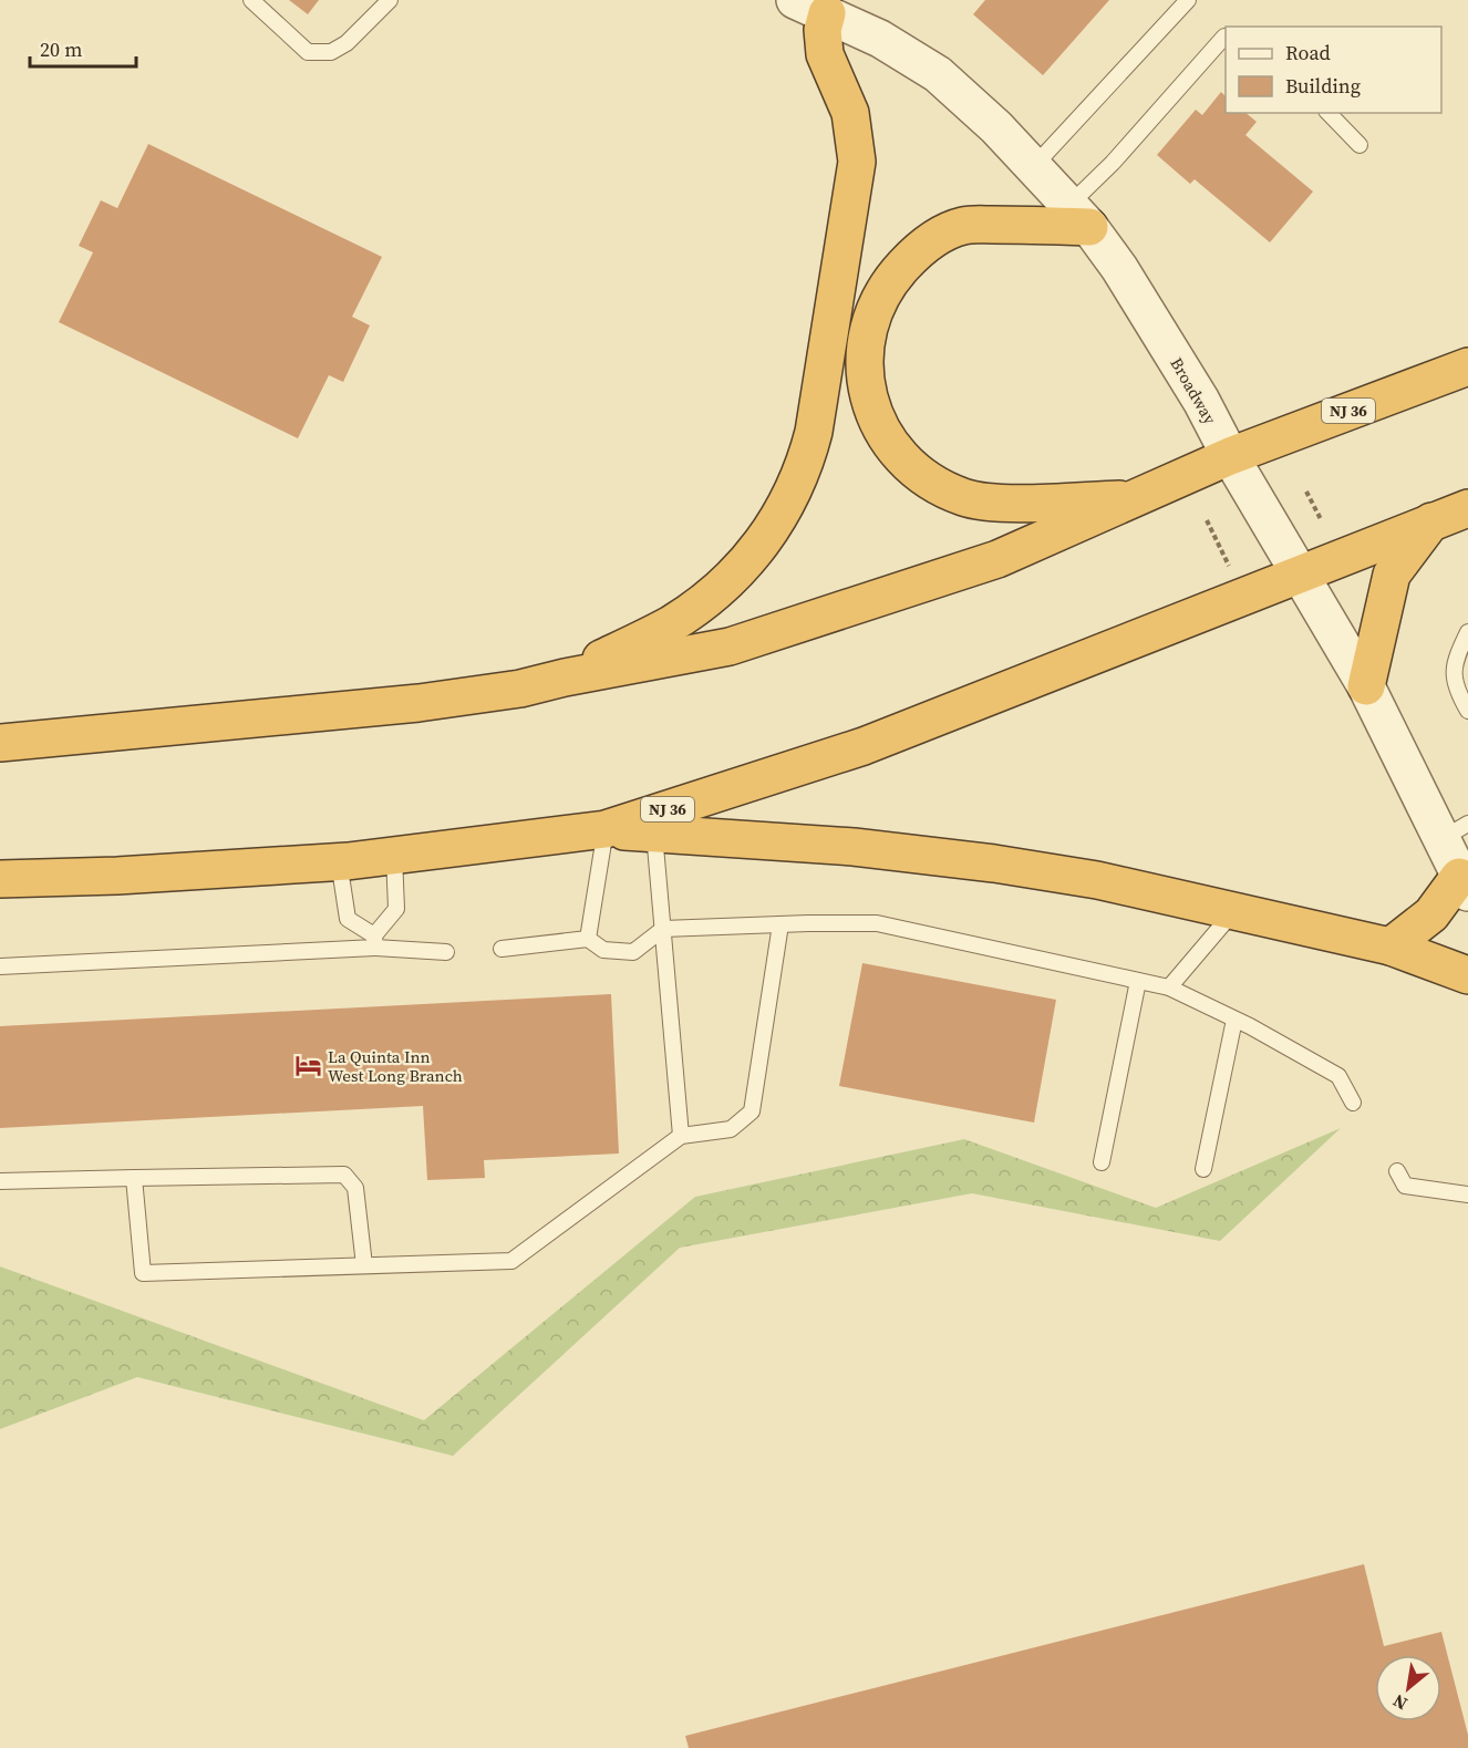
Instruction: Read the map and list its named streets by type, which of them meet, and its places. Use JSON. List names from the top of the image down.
{
  "streets": {
    "highway": ["NJ 36"],
    "street": ["Broadway"]
  },
  "crossings": [
    ["Broadway", "NJ 36"]
  ],
  "places": {
    "hotel": ["La Quinta Inn West Long Branch"]
  },
  "legend": ["Road", "Building"],
  "scale_bar": "20 m",
  "north": "bottom left"
}
